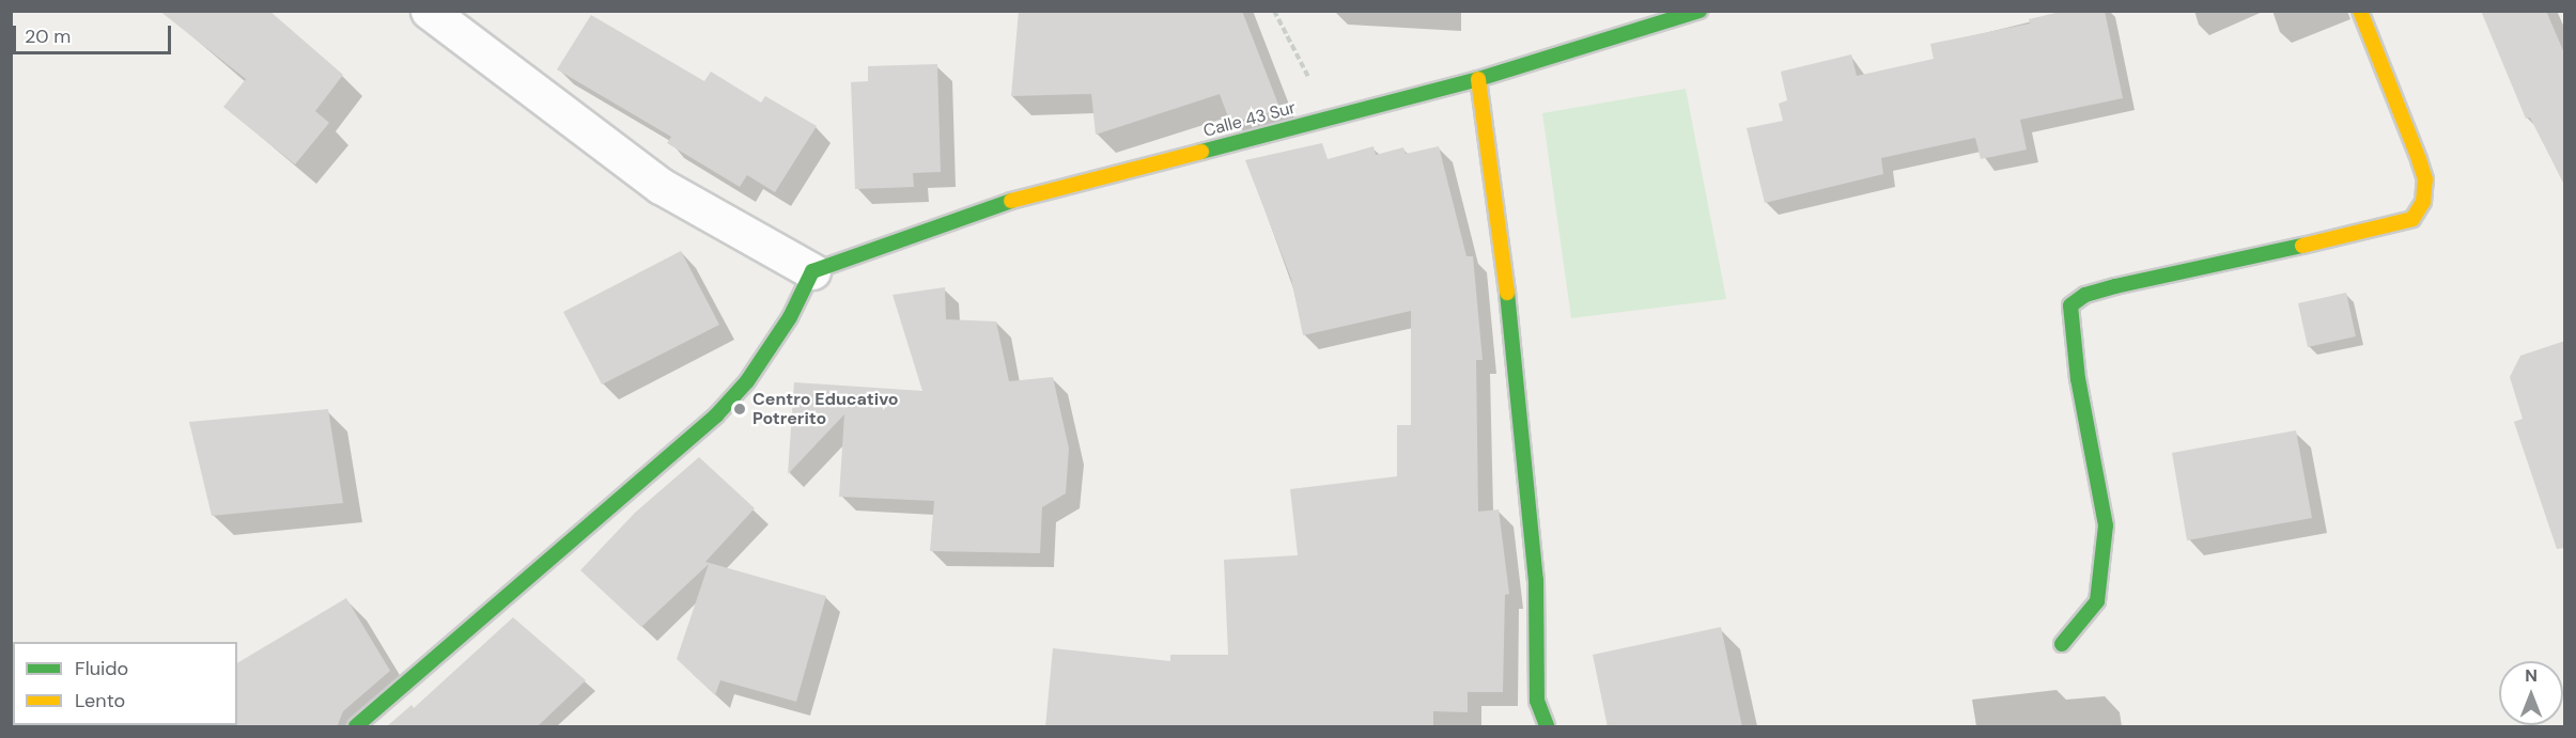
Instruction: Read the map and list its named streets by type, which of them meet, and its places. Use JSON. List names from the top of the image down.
{
  "streets": {
    "street": ["Calle 43 Sur"]
  },
  "places": ["Centro Educativo Potrerito"],
  "legend": ["Fluido", "Lento"],
  "scale_bar": "20 m",
  "north": "top"
}
